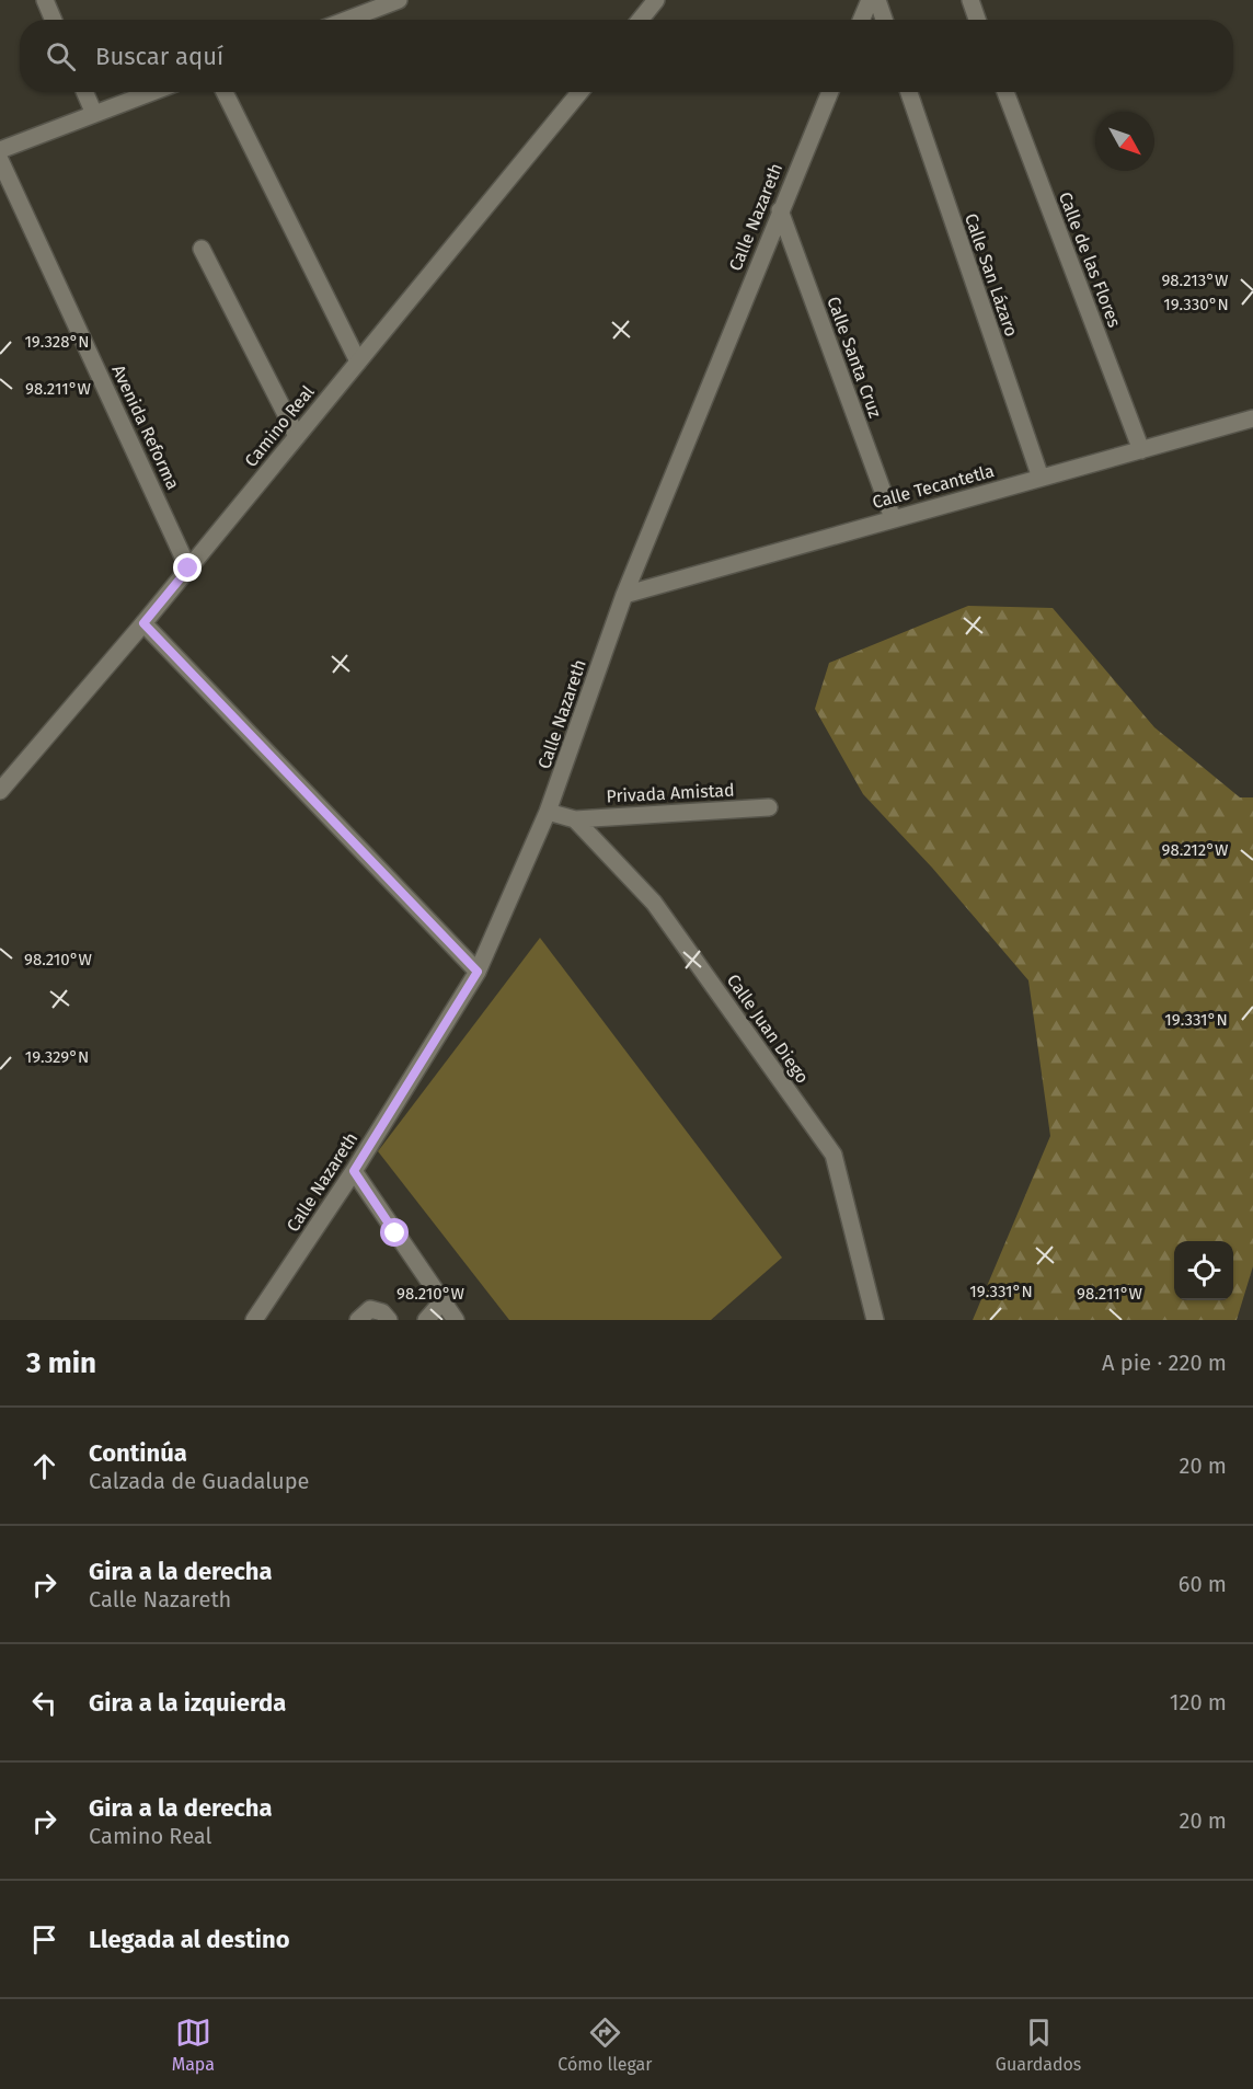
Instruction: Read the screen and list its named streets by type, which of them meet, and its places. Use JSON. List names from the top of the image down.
{
  "streets": {
    "street": [
      "Calle Nazareth",
      "Calle de las Flores",
      "Calle San Lázaro",
      "Calle Santa Cruz",
      "Camino Real",
      "Avenida Reforma",
      "Calle Tecantetla",
      "Privada Amistad",
      "Calle Juan Diego"
    ]
  },
  "crossings": [
    ["Calle Nazareth", "Calle Santa Cruz"],
    ["Calle Nazareth", "Calle Tecantetla"],
    ["Calle de las Flores", "Calle Tecantetla"],
    ["Calle San Lázaro", "Calle Tecantetla"],
    ["Calle Santa Cruz", "Calle Tecantetla"],
    ["Camino Real", "Avenida Reforma"],
    ["Privada Amistad", "Calle Juan Diego"]
  ],
  "north": "bottom right",
  "page": {
    "search": "Buscar aquí",
    "heading": ["3 min", "A pie · 220 m"],
    "list": [
      ["Continúa", "Calzada de Guadalupe", "20 m"],
      ["Gira a la derecha", "Calle Nazareth", "60 m"],
      ["Gira a la izquierda", "120 m"],
      ["Gira a la derecha", "Camino Real", "20 m"],
      "Llegada al destino"
    ],
    "nav": ["Mapa", "Cómo llegar", "Guardados"]
  },
  "coordinates": [
    "98.213°W",
    "19.330°N",
    "19.328°N",
    "98.211°W",
    "98.212°W",
    "98.210°W",
    "19.331°N",
    "19.329°N"
  ]
}
